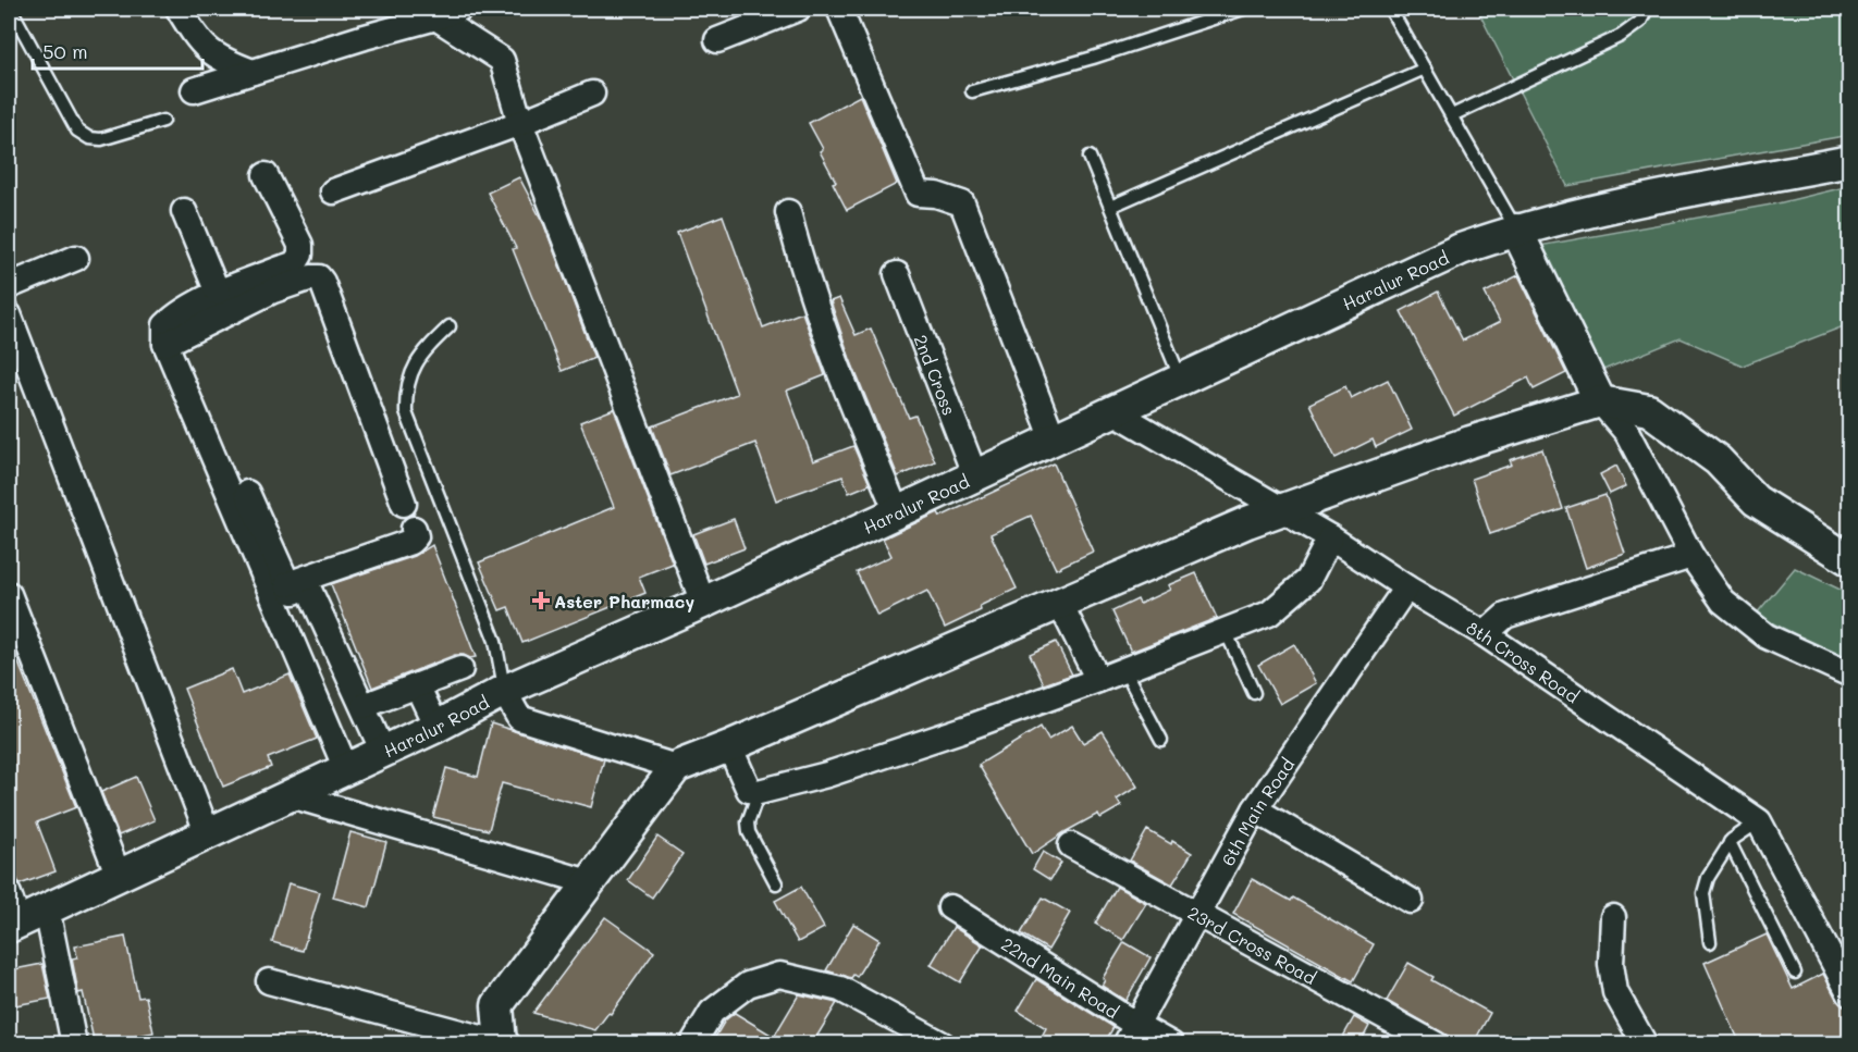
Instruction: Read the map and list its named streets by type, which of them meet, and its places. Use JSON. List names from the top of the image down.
{
  "streets": {
    "street": [
      "Haralur Road",
      "2nd Cross",
      "8th Cross Road",
      "6th Main Road",
      "23rd Cross Road",
      "22nd Main Road"
    ]
  },
  "crossings": [
    ["Haralur Road", "2nd Cross"],
    ["Haralur Road", "8th Cross Road"],
    ["8th Cross Road", "6th Main Road"],
    ["6th Main Road", "23rd Cross Road"],
    ["6th Main Road", "22nd Main Road"]
  ],
  "places": {
    "health": ["Aster Pharmacy"]
  },
  "scale_bar": "50 m"
}
